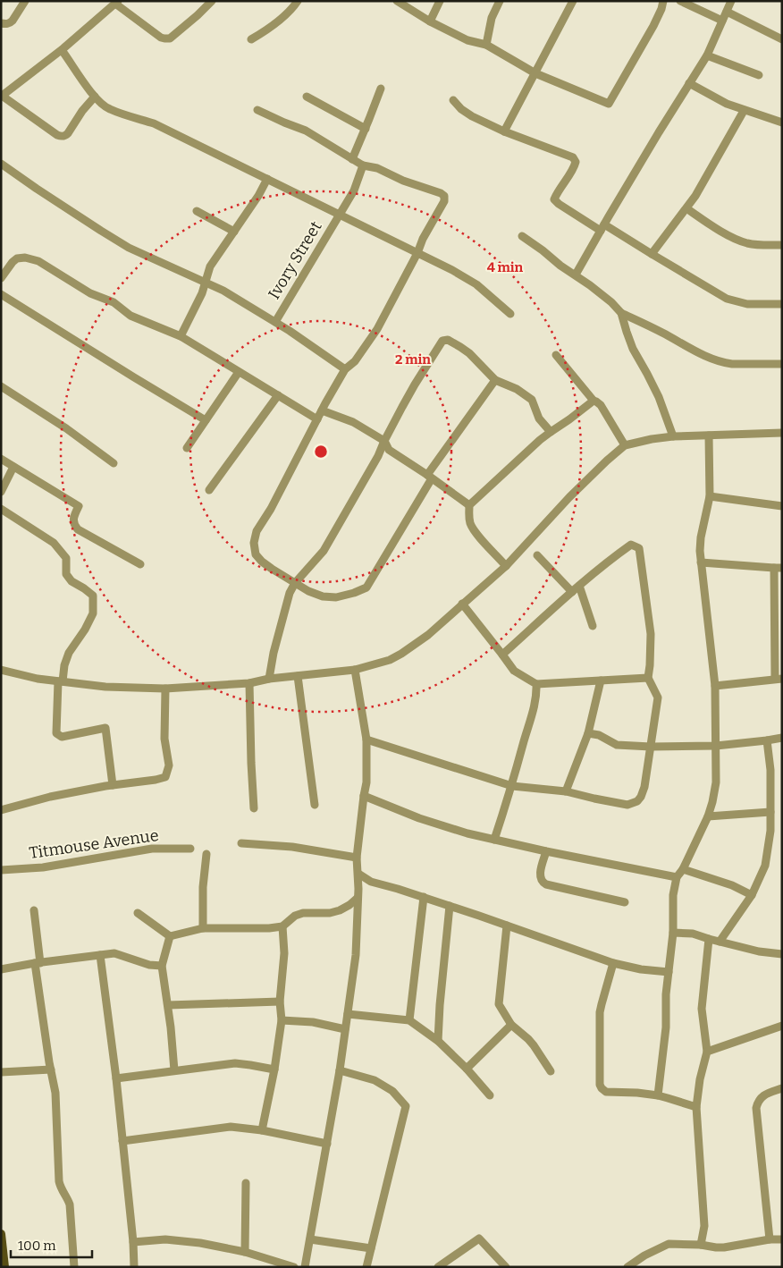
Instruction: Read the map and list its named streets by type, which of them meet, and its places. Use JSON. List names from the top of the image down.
{
  "streets": {
    "street": ["Ivory Street", "Titmouse Avenue"]
  },
  "scale_bar": "100 m",
  "rings": ["4 min", "2 min"]
}
